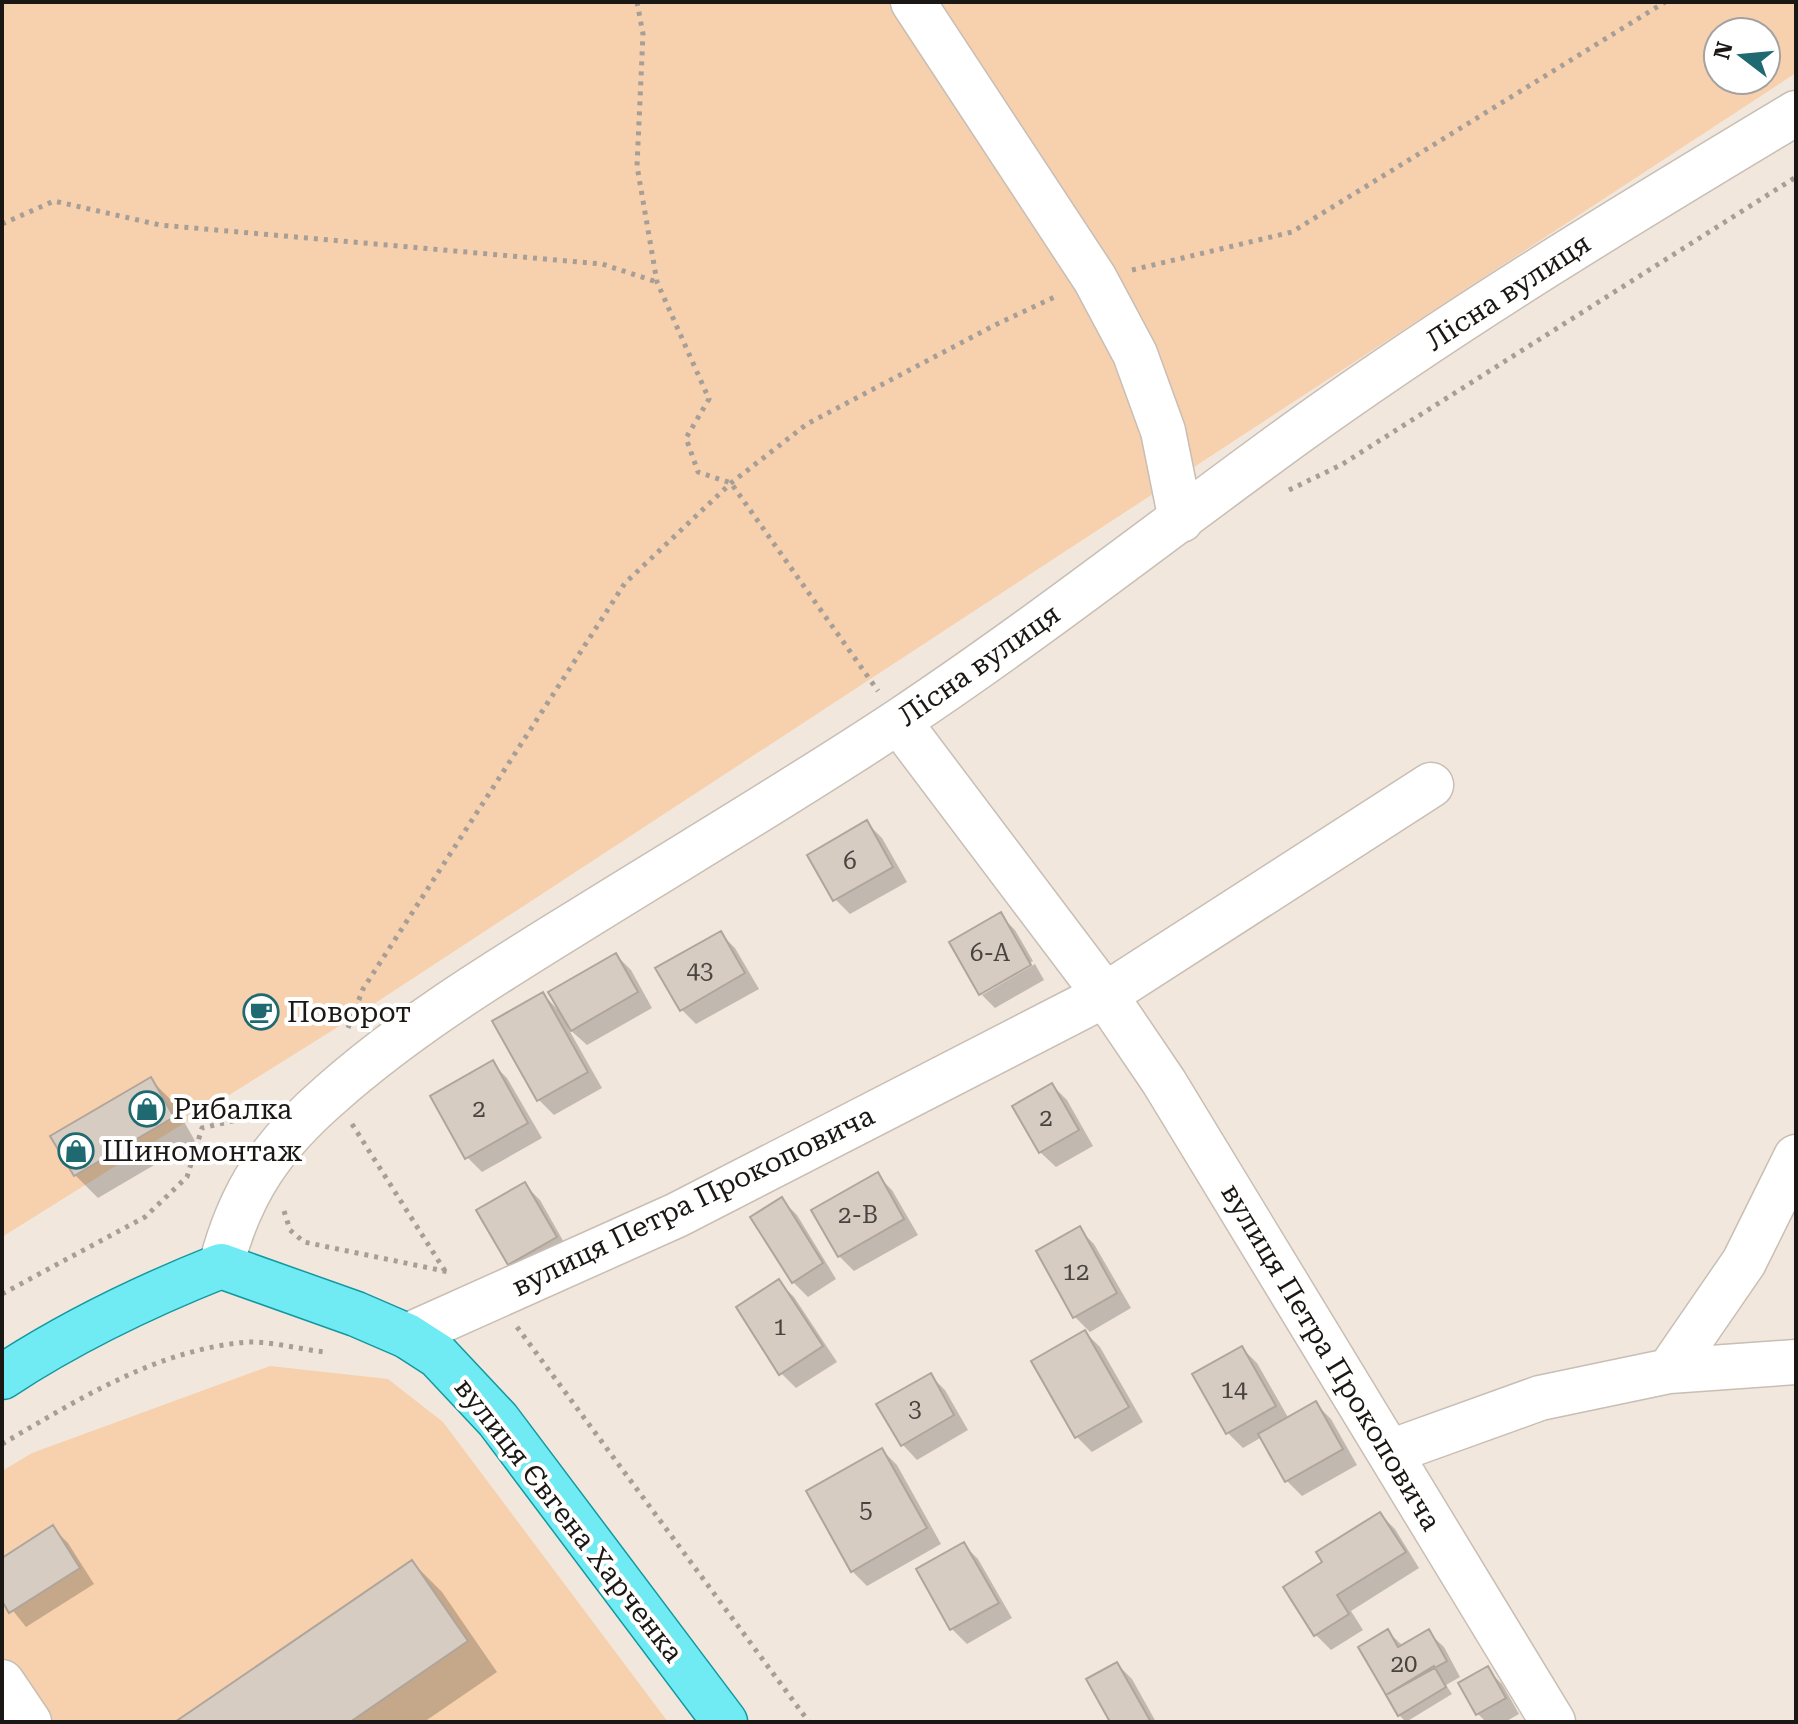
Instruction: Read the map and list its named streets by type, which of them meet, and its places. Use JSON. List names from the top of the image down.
{
  "streets": {
    "main road": ["вулиця Євгена Харченка"],
    "street": ["Лісна вулиця", "вулиця Петра Прокоповича"]
  },
  "crossings": [
    ["Лісна вулиця", "вулиця Петра Прокоповича"],
    ["Лісна вулиця", "вулиця Євгена Харченка"],
    ["вулиця Петра Прокоповича", "вулиця Євгена Харченка"]
  ],
  "places": {
    "cafe": ["Поворот"],
    "shop": ["Рибалка", "Шиномонтаж"]
  },
  "house_numbers": [
    "6",
    "6-А",
    "43",
    "2",
    "2",
    "2-В",
    "12",
    "1",
    "14",
    "3",
    "5",
    "20"
  ],
  "north": "left"
}
